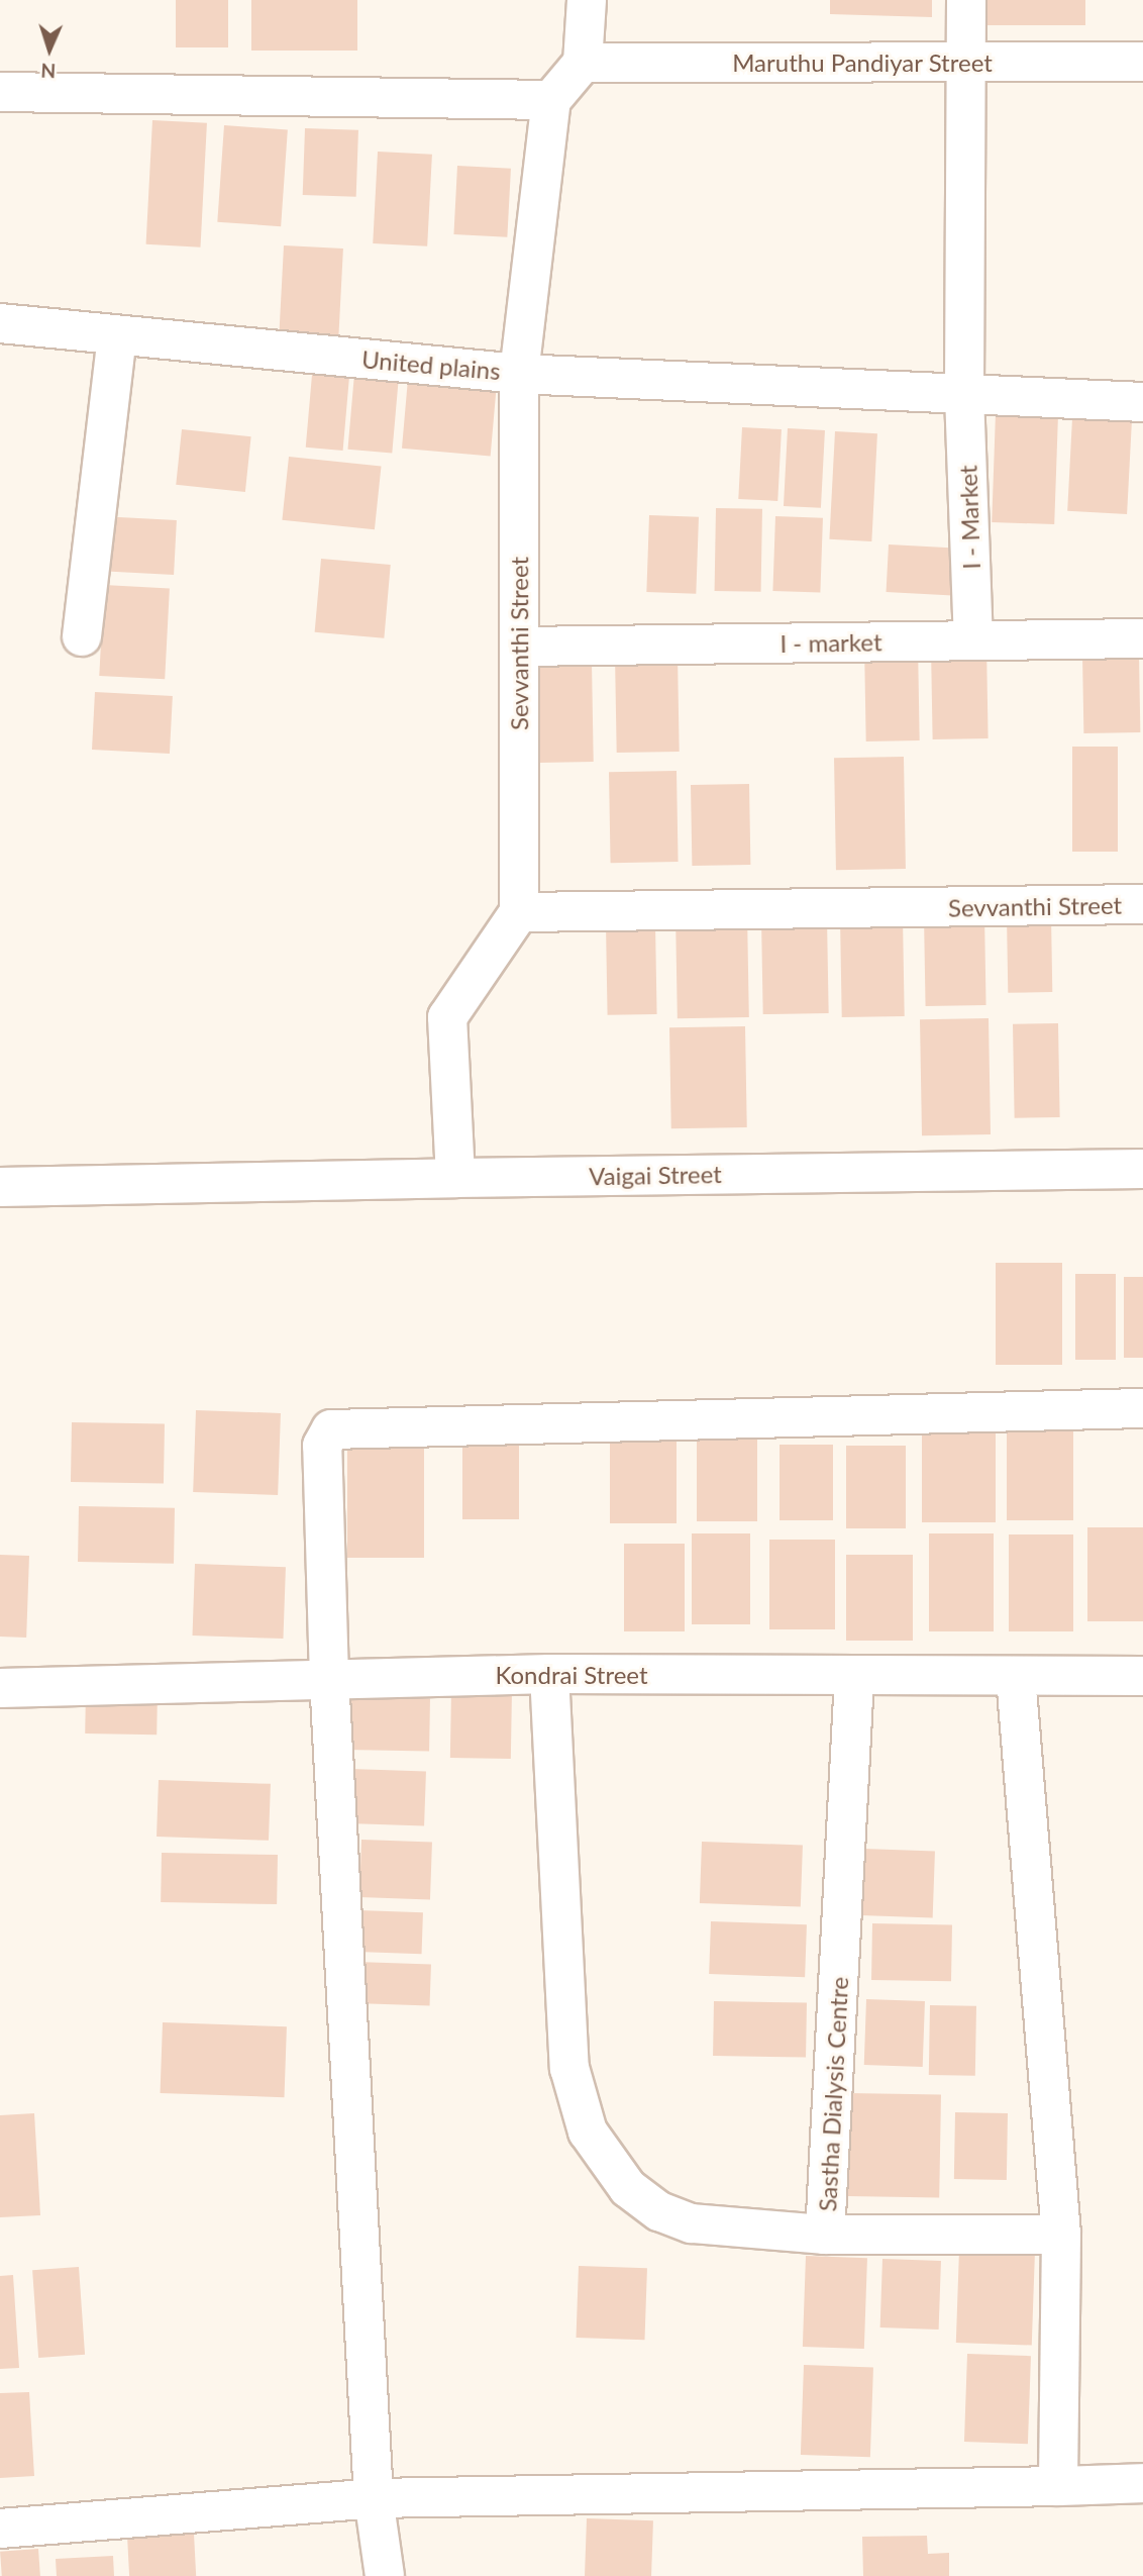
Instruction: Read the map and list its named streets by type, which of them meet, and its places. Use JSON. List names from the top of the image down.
{
  "streets": {
    "street": [
      "Maruthu Pandiyar Street",
      "United plains",
      "I - Market",
      "I - market",
      "Sevvanthi Street",
      "Vaigai Street",
      "Kondrai Street",
      "Sastha Dialysis Centre"
    ]
  },
  "crossings": [
    ["Maruthu Pandiyar Street", "I - Market"],
    ["United plains", "Sevvanthi Street"],
    ["I - Market", "I - market"],
    ["I - market", "Sevvanthi Street"],
    ["Kondrai Street", "Sastha Dialysis Centre"]
  ],
  "north": "bottom"
}
